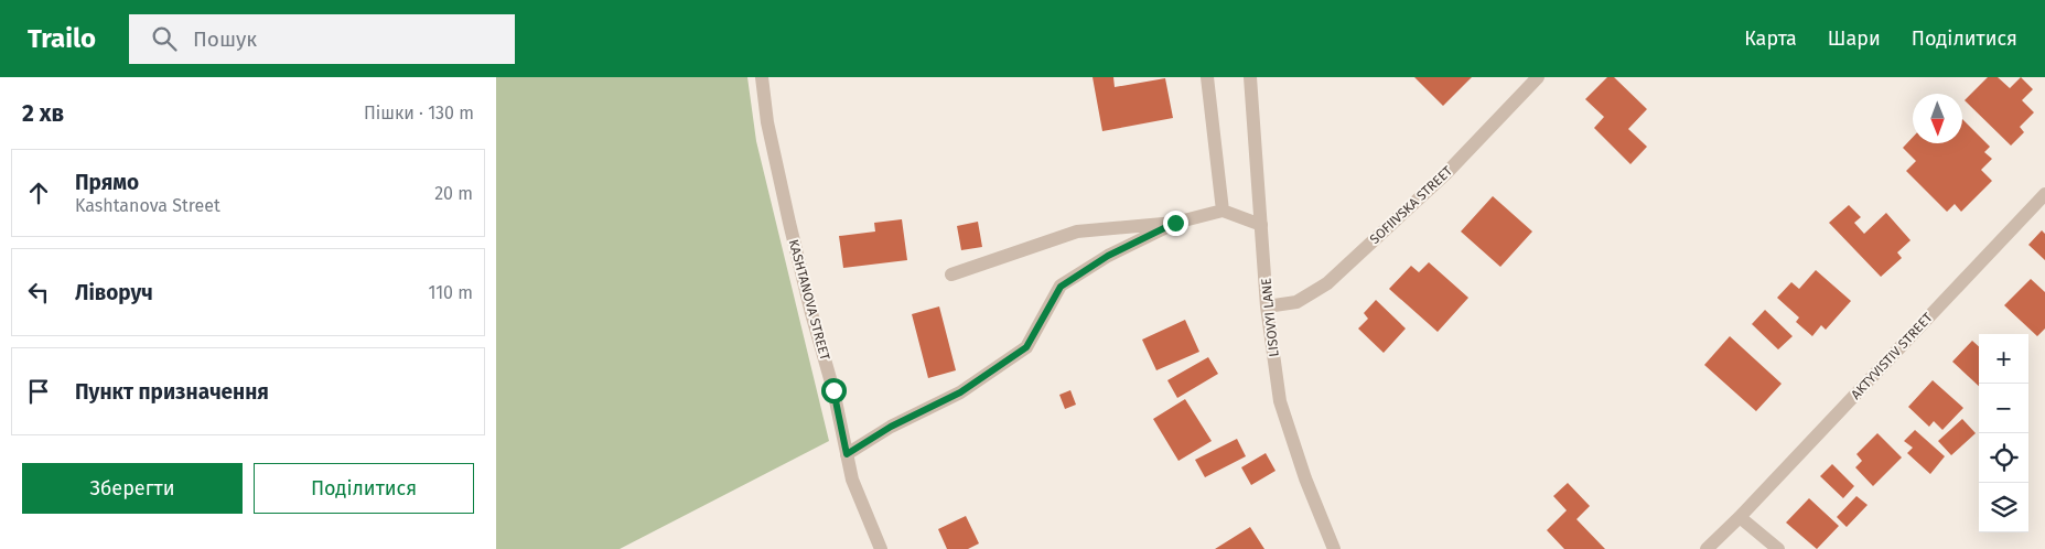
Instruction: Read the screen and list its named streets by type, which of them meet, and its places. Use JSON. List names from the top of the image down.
{
  "streets": {
    "street": [
      "SOFIIVSKA STREET",
      "KASHTANOVA STREET",
      "LISOVYI LANE",
      "AKTYVISTIV STREET"
    ]
  },
  "crossings": [
    ["SOFIIVSKA STREET", "LISOVYI LANE"]
  ],
  "north": "bottom",
  "page": {
    "header": "Trailo",
    "search": "Пошук",
    "nav": ["Карта", "Шари", "Поділитися"],
    "heading": ["2 хв", "Пішки · 130 m"],
    "list": [
      ["Прямо", "Kashtanova Street", "20 m"],
      ["Ліворуч", "110 m"],
      "Пункт призначення"
    ],
    "map_buttons": ["+", "−"],
    "buttons": ["Зберегти", "Поділитися"]
  }
}
